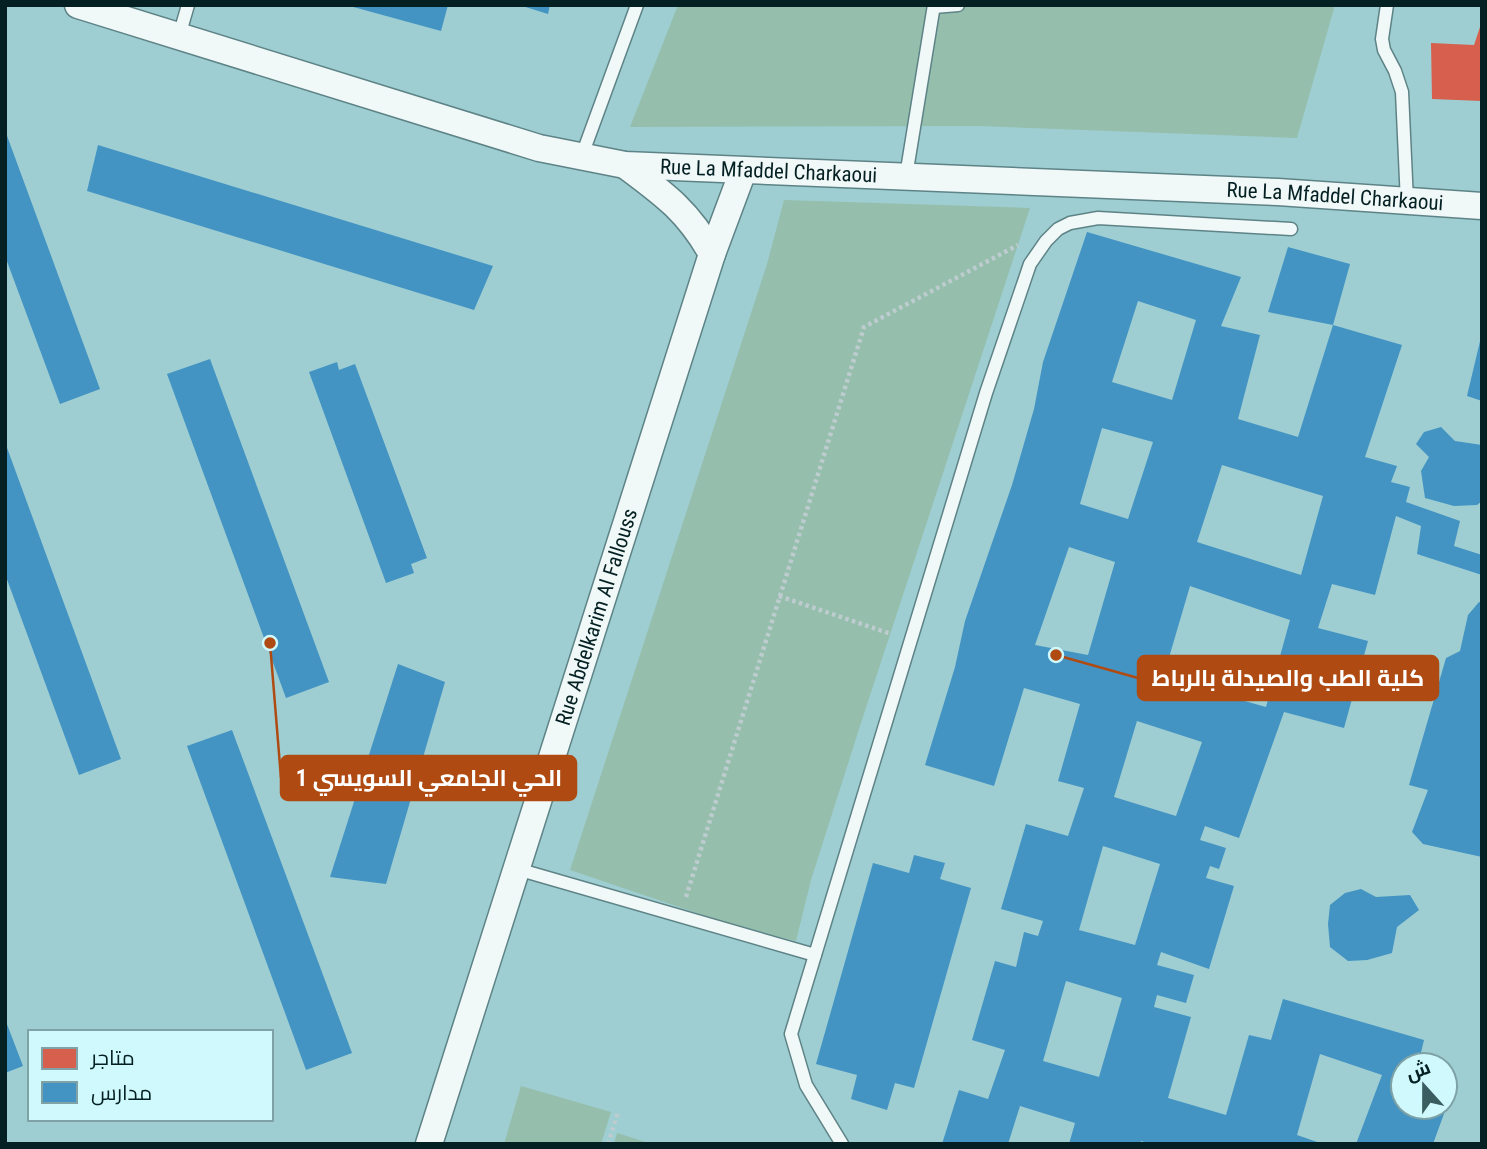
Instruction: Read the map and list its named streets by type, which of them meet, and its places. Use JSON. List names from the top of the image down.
{
  "streets": {
    "street": ["Rue La Mfaddel Charkaoui", "Rue Abdelkarim Al Fallouss"]
  },
  "crossings": [
    ["Rue La Mfaddel Charkaoui", "Rue Abdelkarim Al Fallouss"]
  ],
  "places": ["الحي الجامعي السويسي 1", "كلية الطب والصيدلة بالرباط"],
  "legend": ["متاجر", "مدارس"],
  "north": "top"
}
